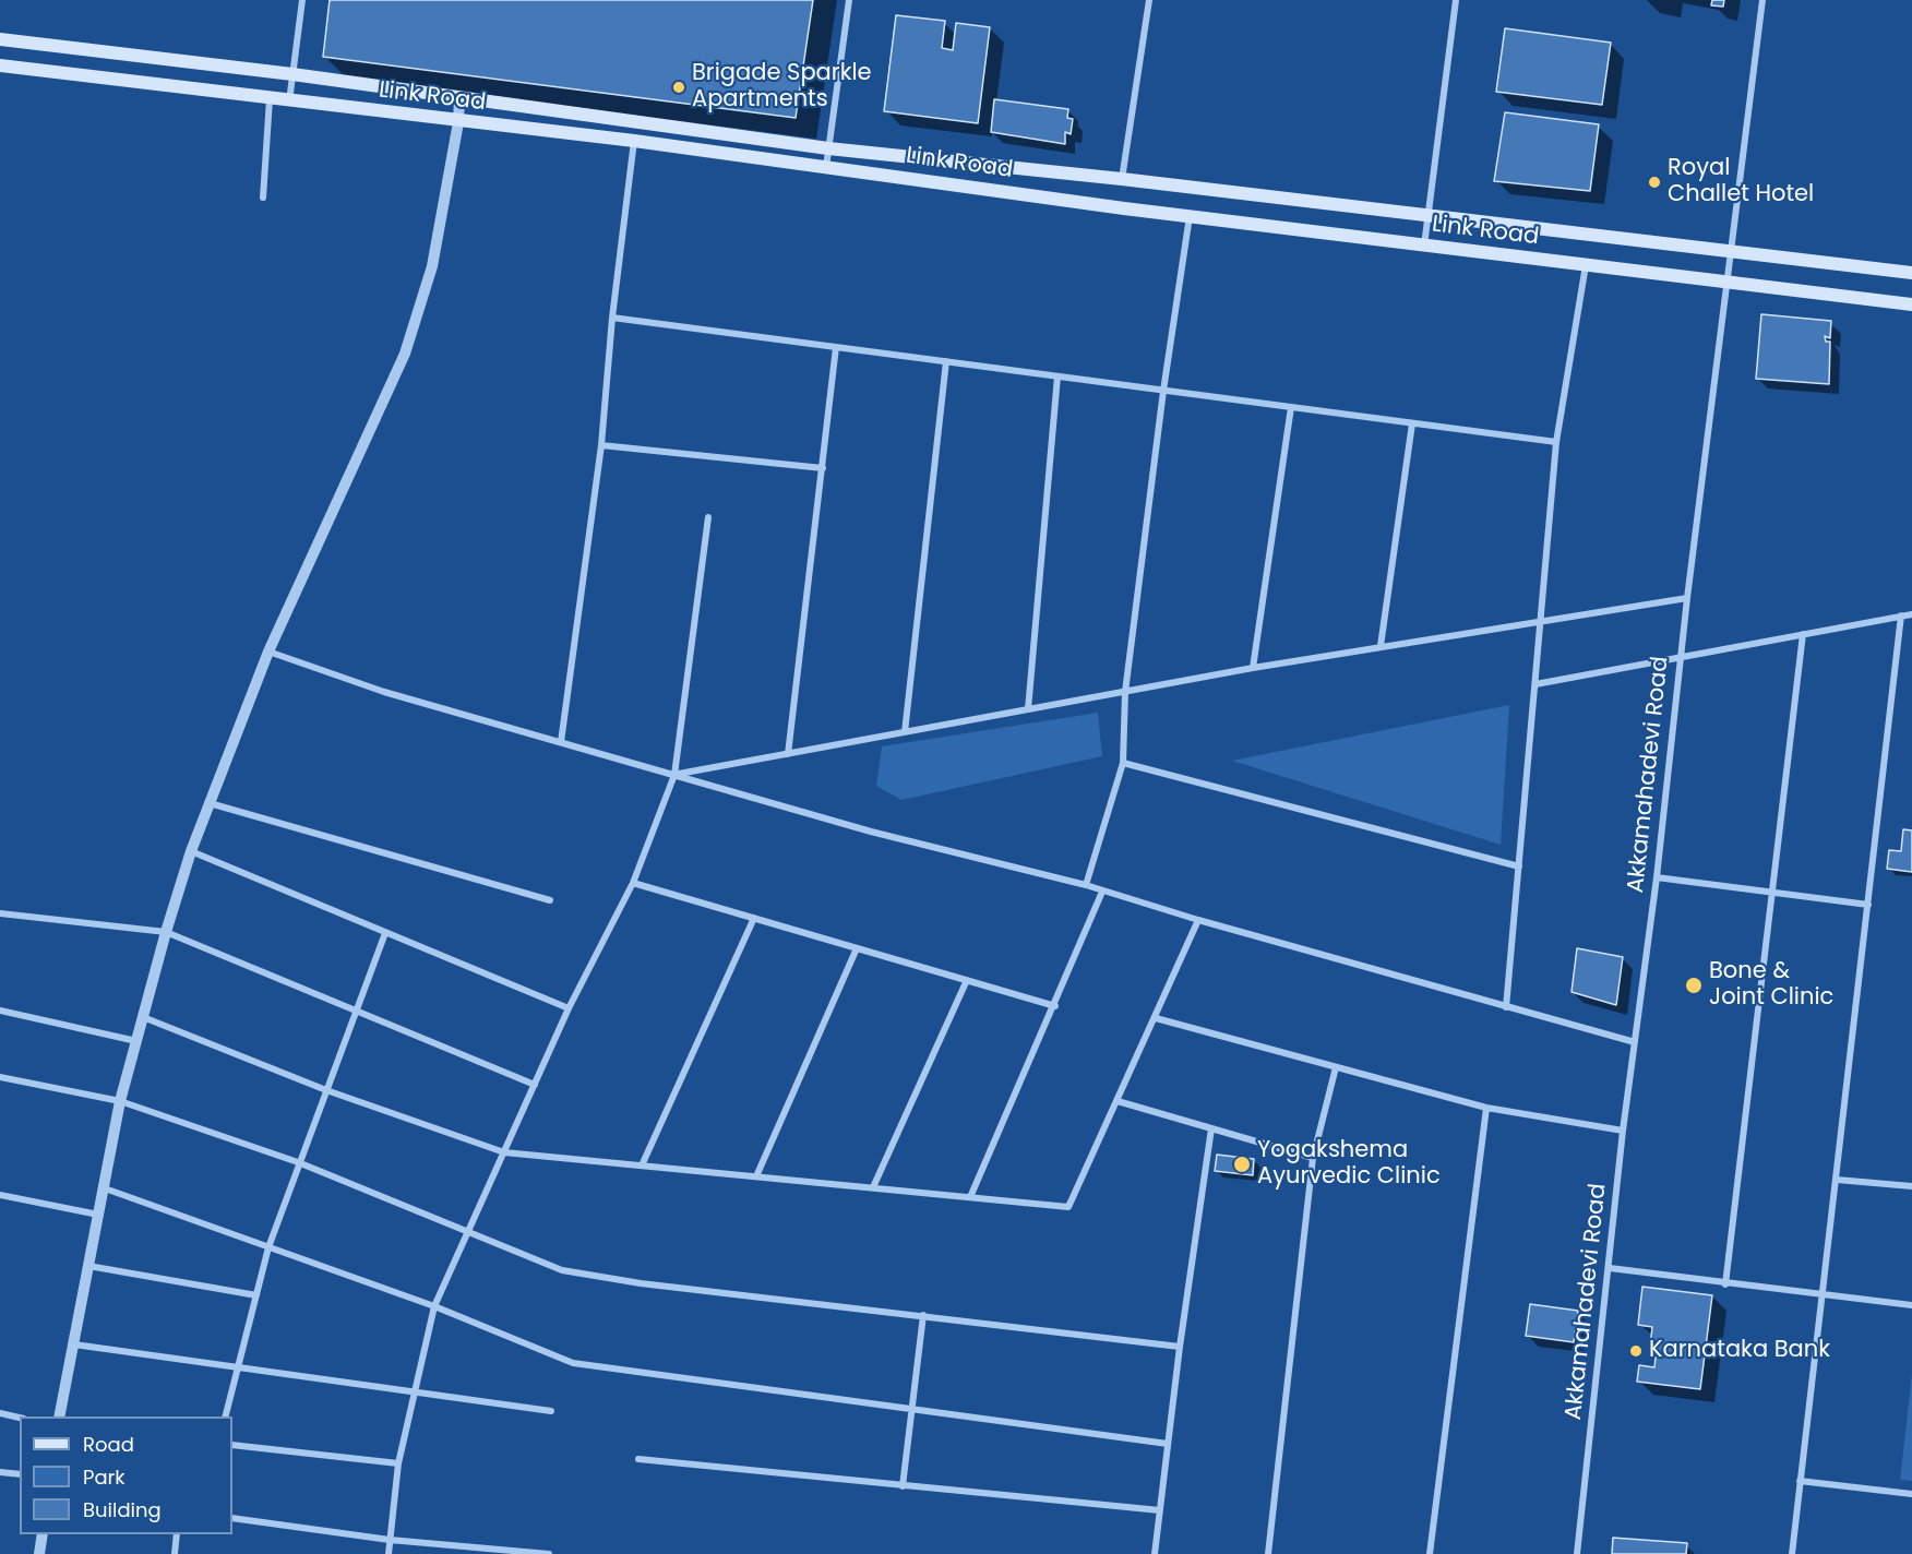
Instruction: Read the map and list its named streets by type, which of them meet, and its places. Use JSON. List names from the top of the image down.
{
  "streets": {
    "main road": ["Link Road"],
    "street": ["Akkamahadevi Road"]
  },
  "crossings": [
    ["Link Road", "Akkamahadevi Road"]
  ],
  "places": [
    "Brigade Sparkle Apartments",
    "Royal Challet Hotel",
    "Bone & Joint Clinic",
    "Yogakshema Ayurvedic Clinic",
    "Karnataka Bank"
  ],
  "legend": ["Road", "Park", "Building"]
}
